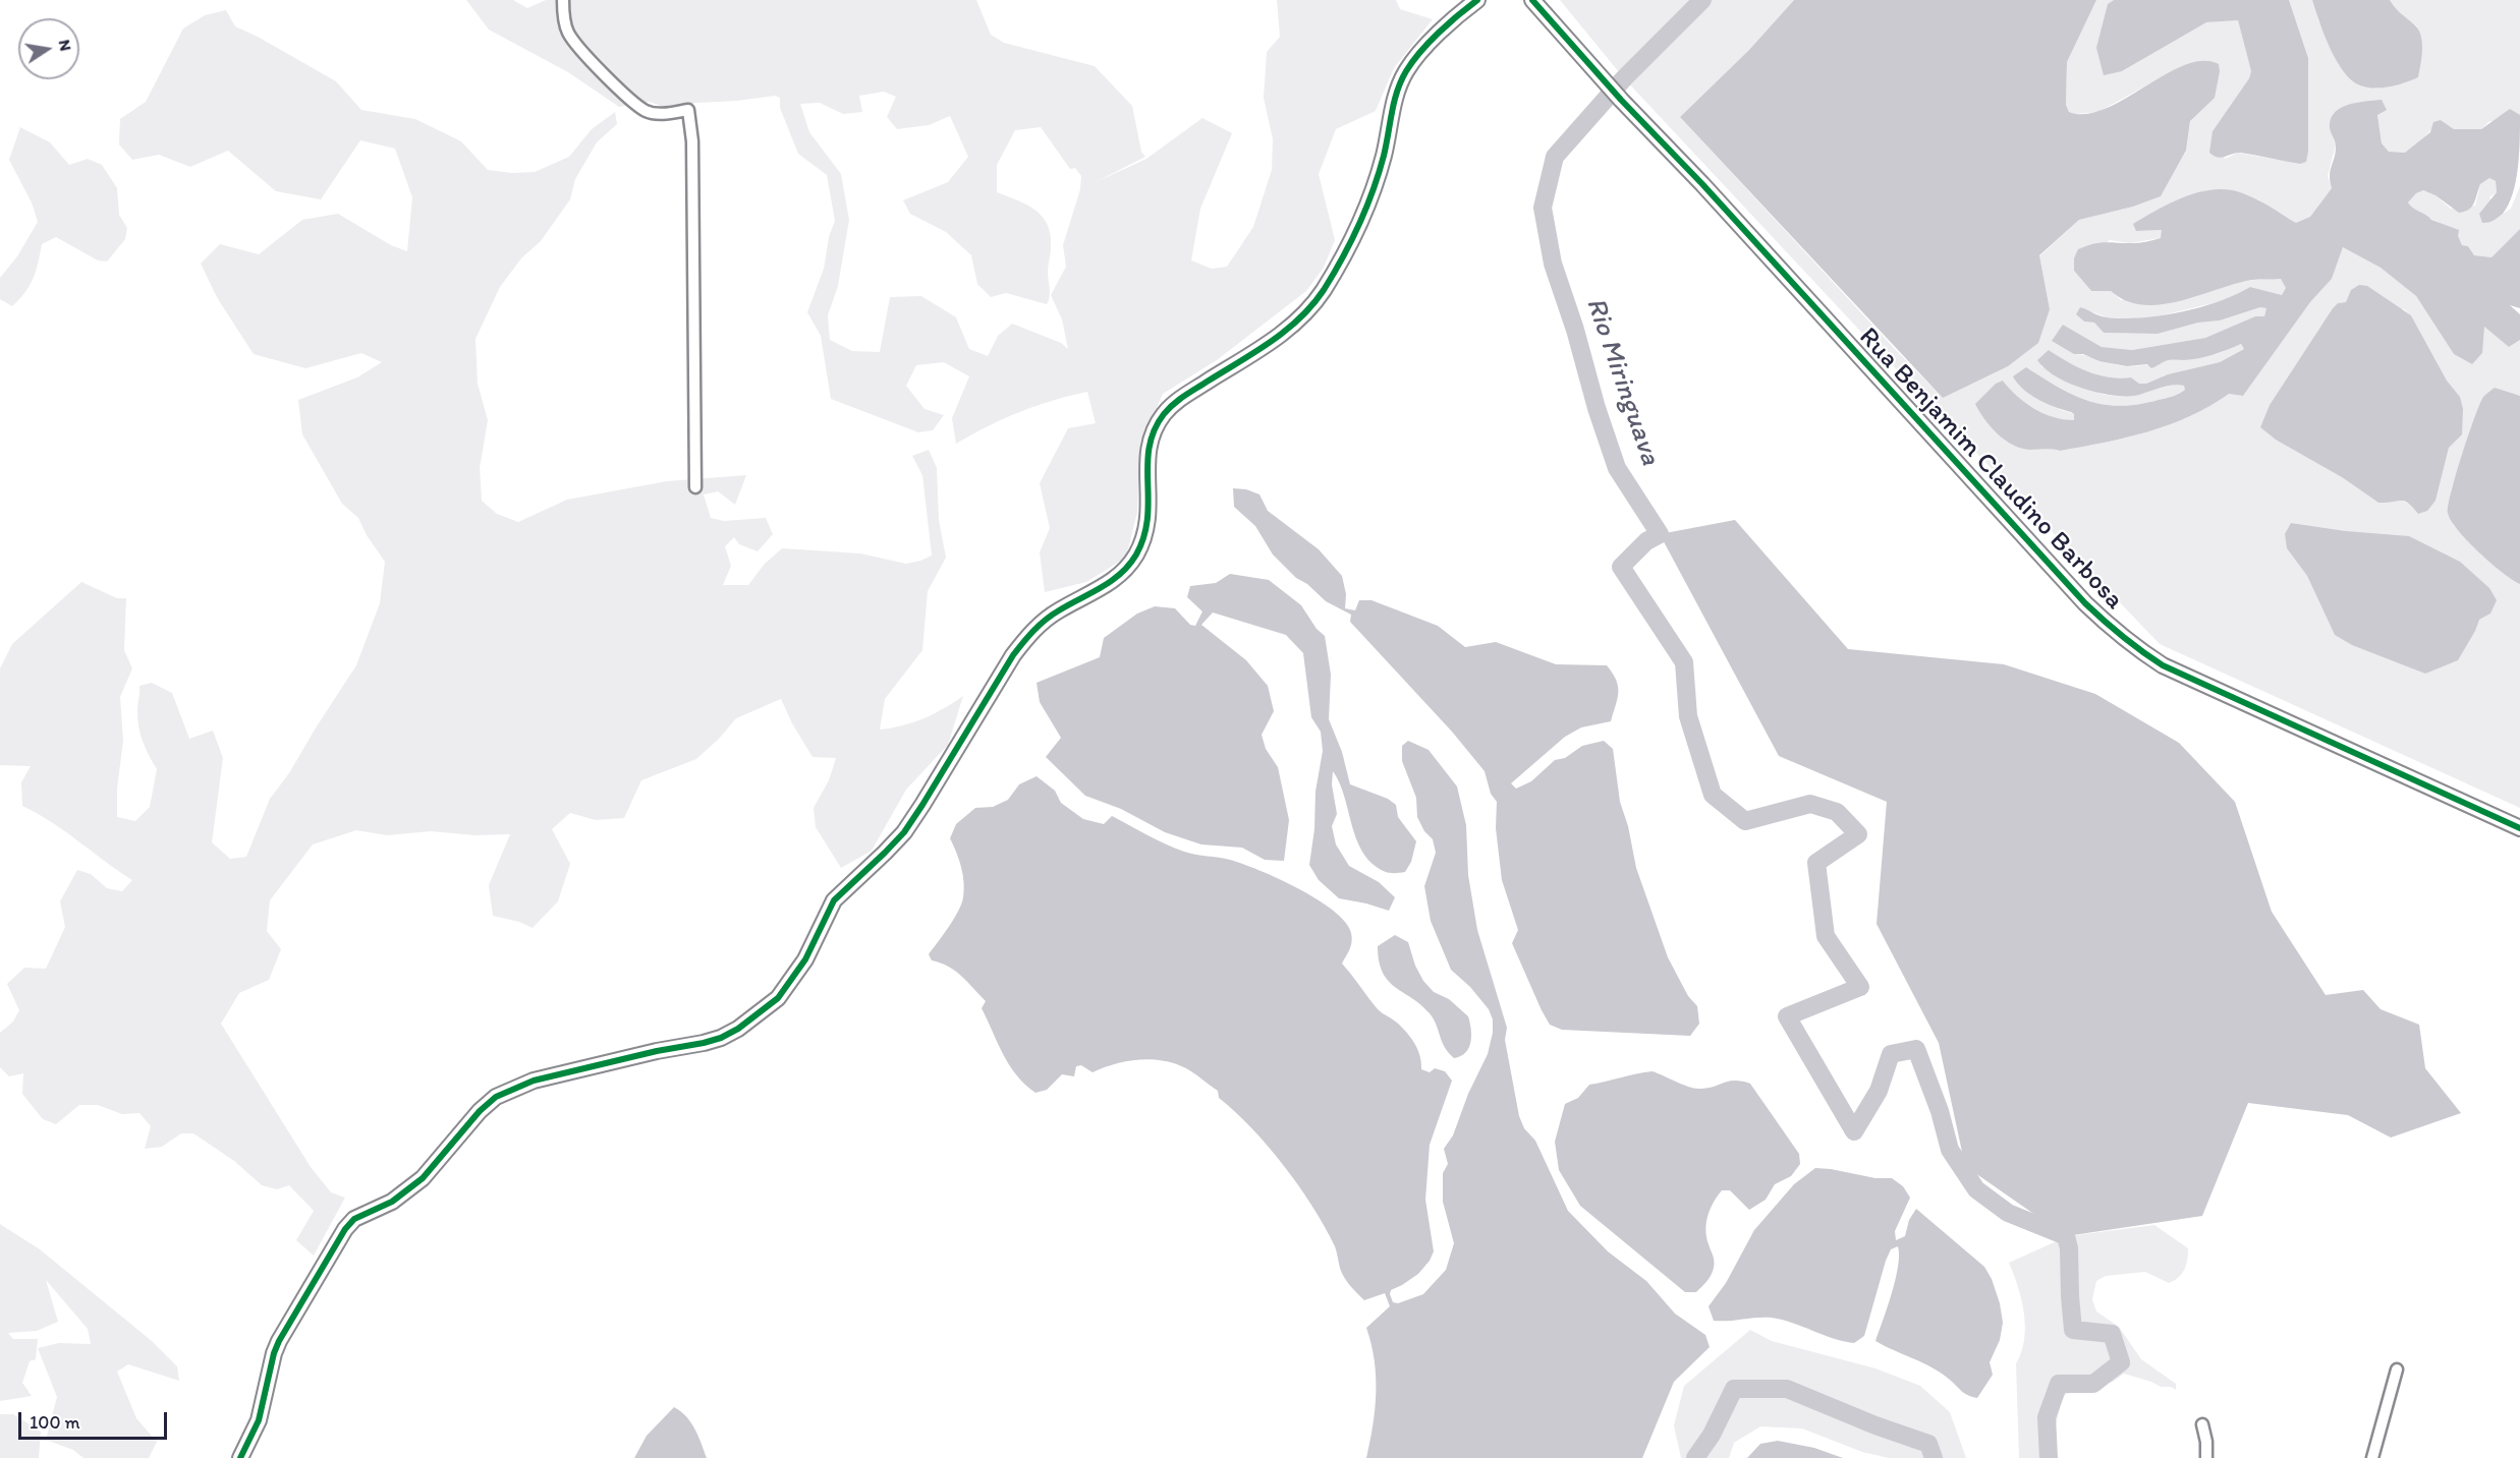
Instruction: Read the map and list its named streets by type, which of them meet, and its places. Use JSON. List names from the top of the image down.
{
  "streets": {
    "street": ["Rua Benjamim Claudino Barbosa"]
  },
  "water": ["Rio Miringuava"],
  "scale_bar": "100 m",
  "north": "right"
}
